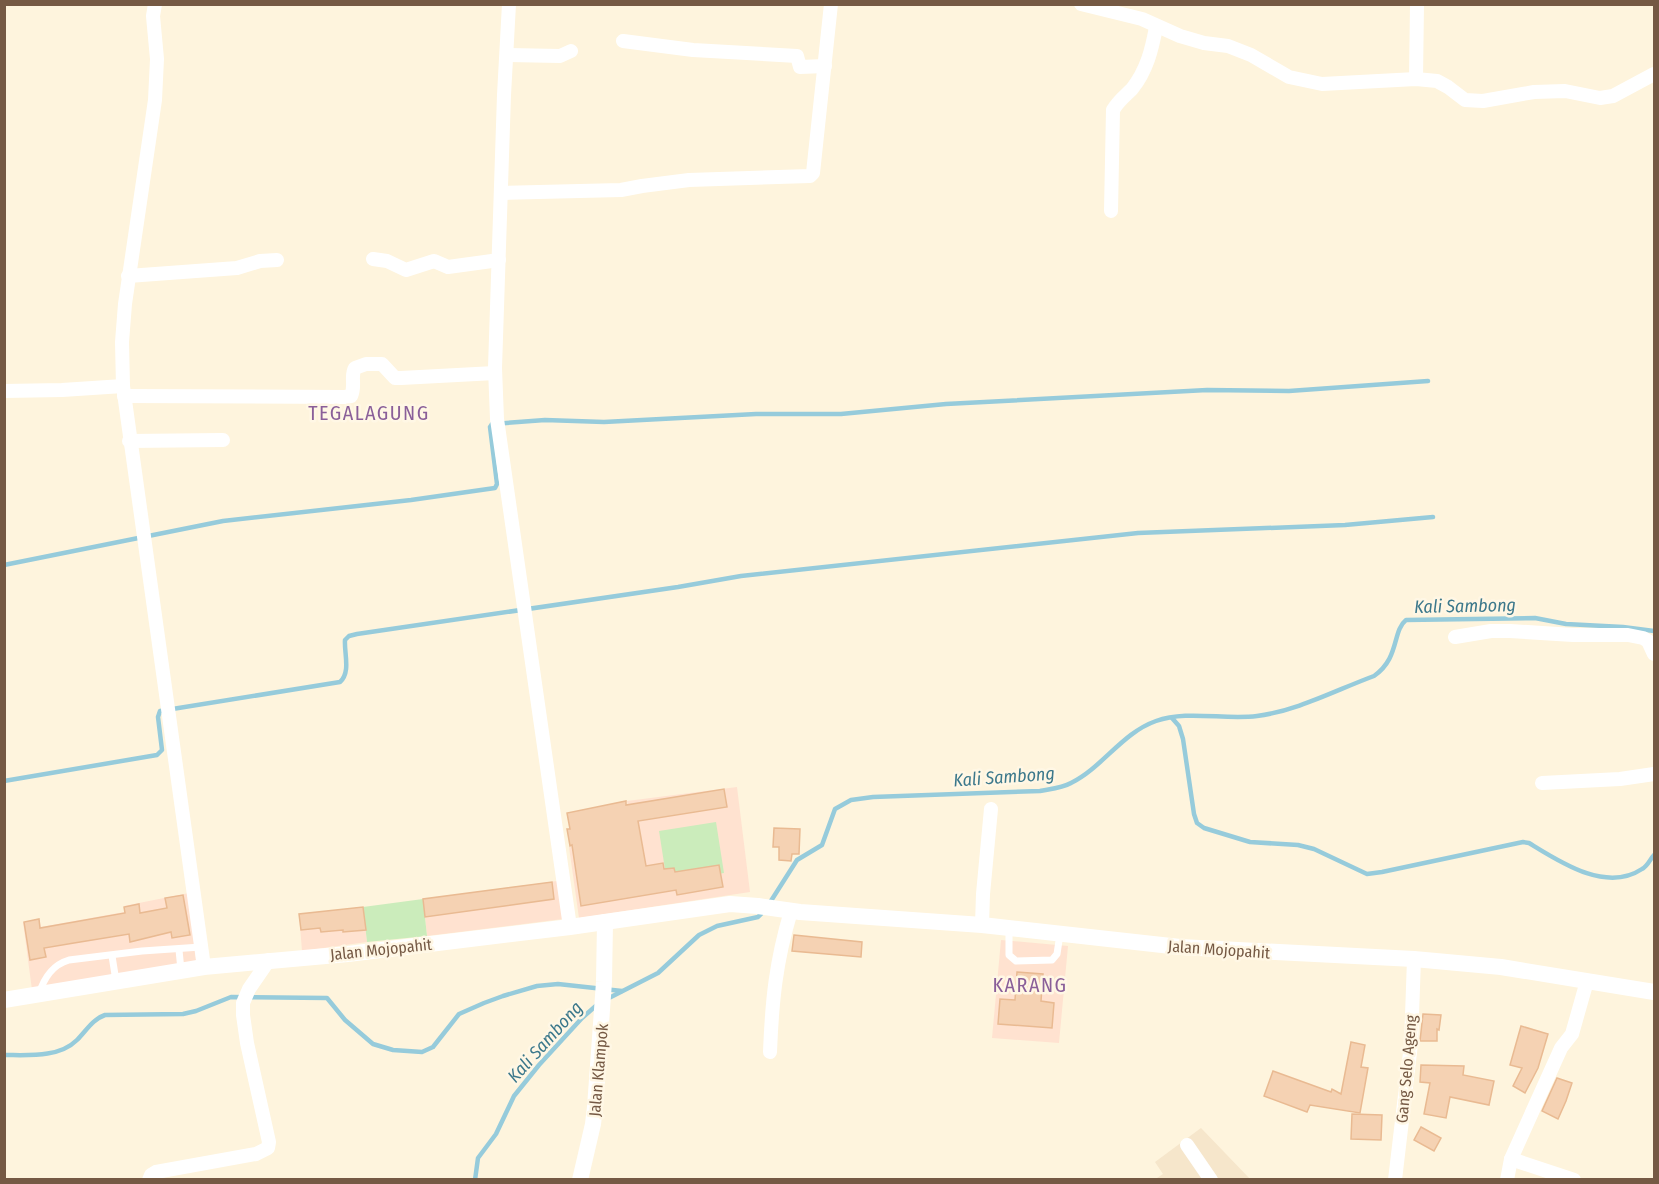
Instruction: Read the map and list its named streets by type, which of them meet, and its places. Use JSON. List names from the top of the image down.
{
  "streets": {
    "street": ["Jalan Mojopahit", "Gang Selo Ageng", "Jalan Klampok"]
  },
  "crossings": [
    ["Jalan Mojopahit", "Gang Selo Ageng"],
    ["Jalan Mojopahit", "Jalan Klampok"]
  ],
  "districts": ["TEGALAGUNG", "KARANG"],
  "water": ["Kali Sambong"]
}
